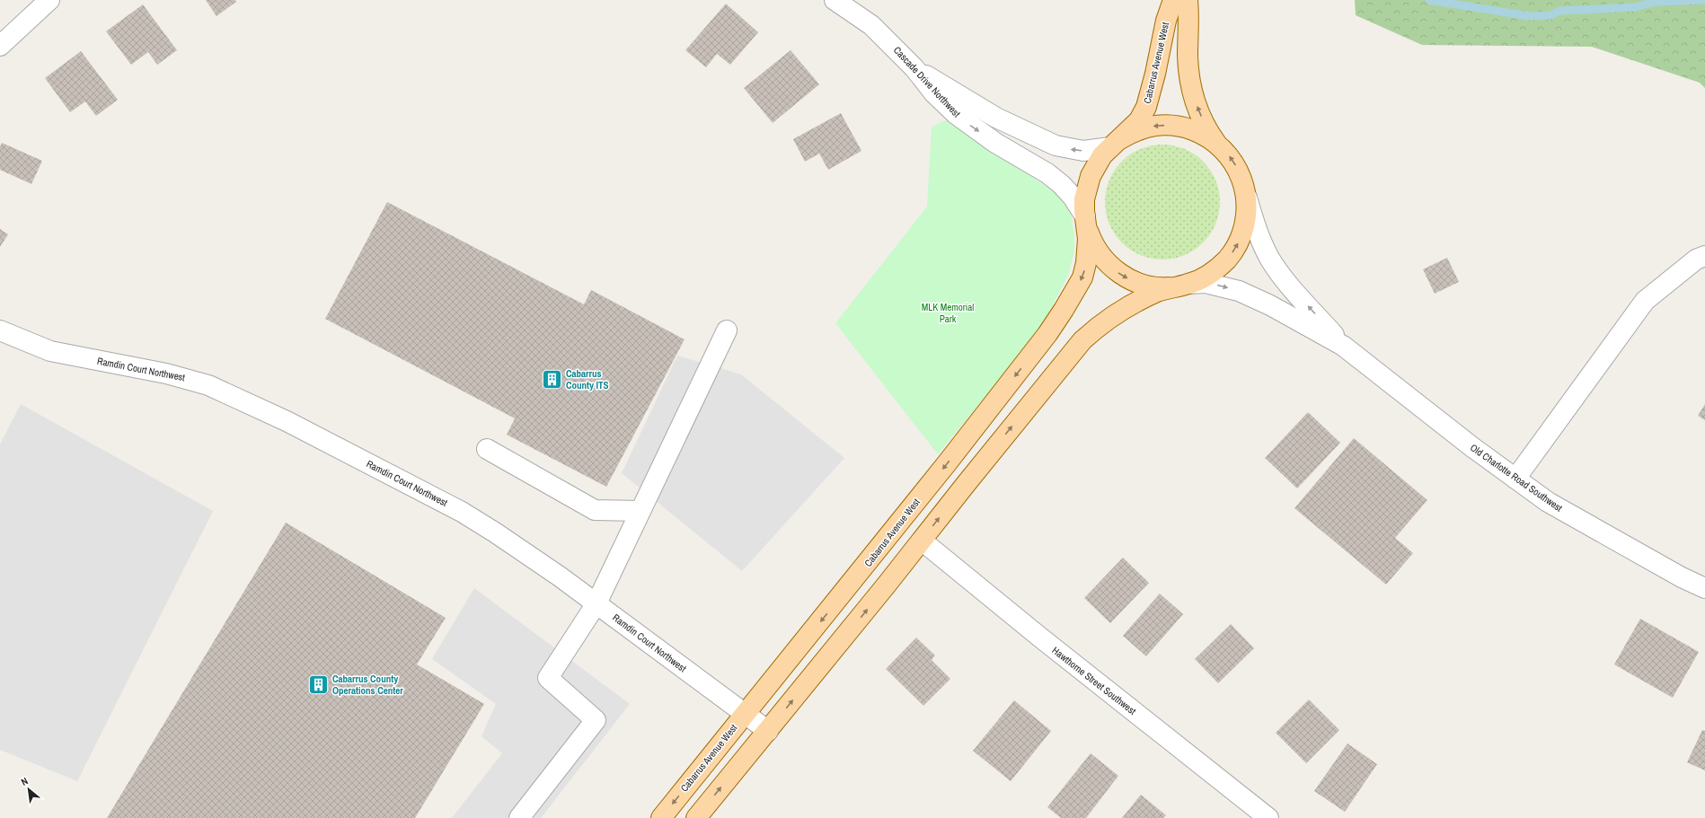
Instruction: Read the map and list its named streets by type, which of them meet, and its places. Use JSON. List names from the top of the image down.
{
  "streets": {
    "main road": ["Cabarrus Avenue West"],
    "street": [
      "Cascade Drive Northwest",
      "Ramdin Court Northwest",
      "Old Charlotte Road Southwest",
      "Hawthorne Street Southwest"
    ]
  },
  "crossings": [
    ["Cabarrus Avenue West", "Cascade Drive Northwest"],
    ["Cabarrus Avenue West", "Ramdin Court Northwest"],
    ["Cabarrus Avenue West", "Old Charlotte Road Southwest"],
    ["Cabarrus Avenue West", "Hawthorne Street Southwest"]
  ],
  "one_way": ["Cascade Drive Northwest"],
  "parks": ["MLK Memorial Park"],
  "places": {
    "building": ["Cabarrus County ITS", "Cabarrus County Operations Center"]
  },
  "north": "top left"
}
